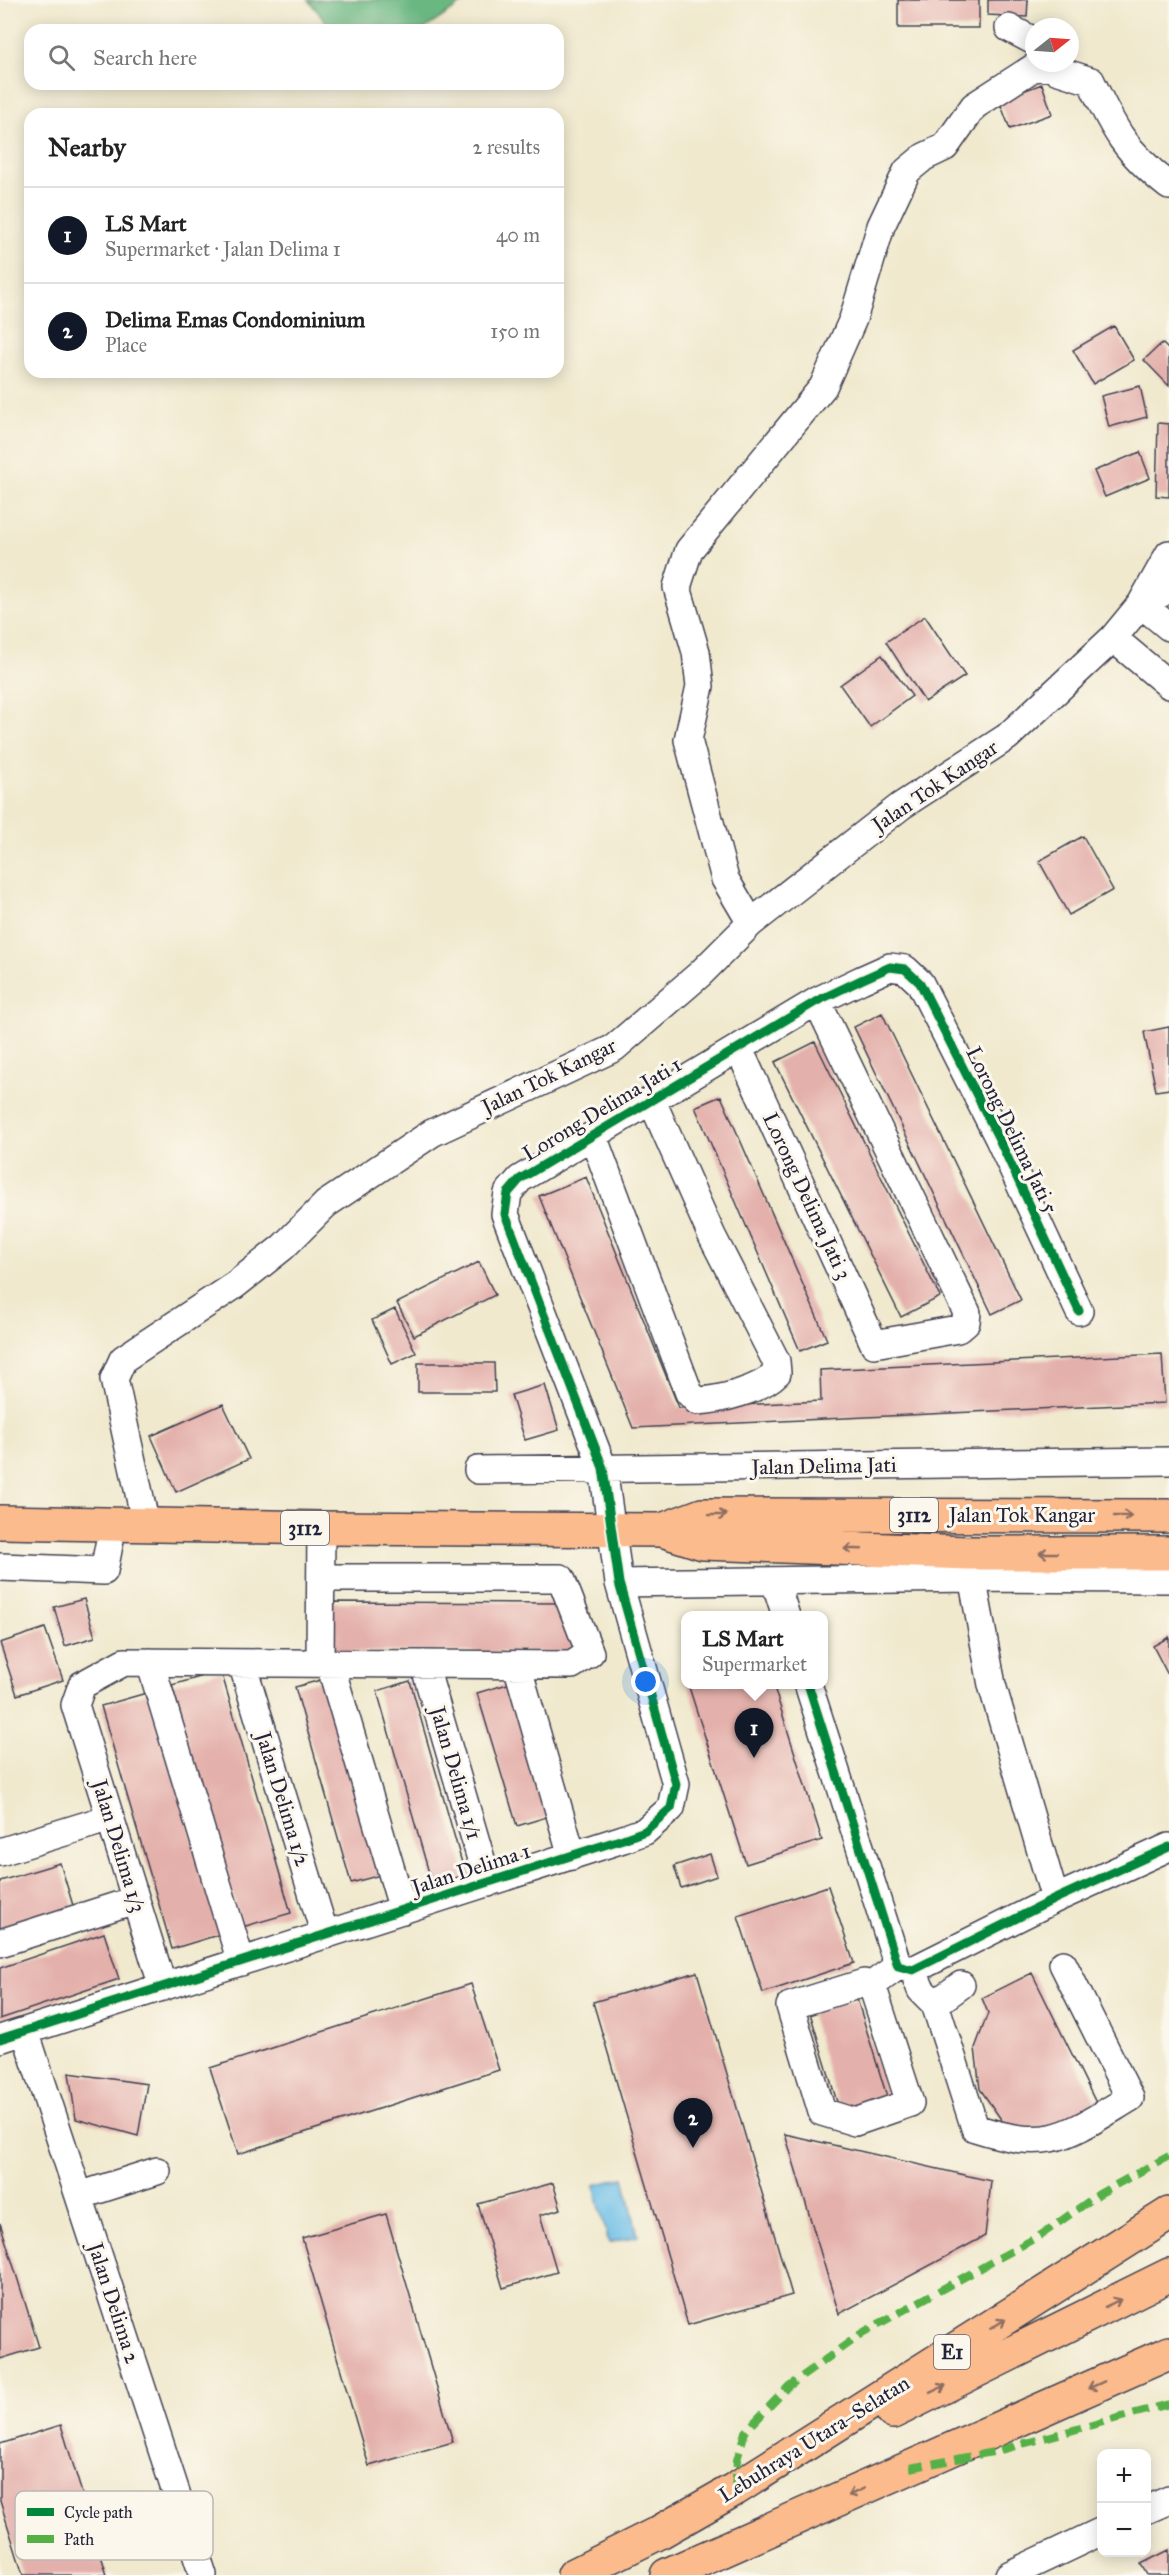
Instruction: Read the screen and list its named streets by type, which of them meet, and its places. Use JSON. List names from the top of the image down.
{
  "streets": {
    "main road": [
      "Jalan Tok Kangar",
      "3112",
      "E1",
      "Lebuhraya Utara–Selatan"
    ],
    "street": [
      "Lorong Delima Jati 1",
      "Lorong Delima Jati 5",
      "Lorong Delima Jati 3",
      "Jalan Delima Jati",
      "Jalan Delima 1/1",
      "Jalan Delima 1/2",
      "Jalan Delima 1/3",
      "Jalan Delima 1",
      "Jalan Delima 2"
    ]
  },
  "crossings": [
    ["Jalan Tok Kangar", "Lorong Delima Jati 1"],
    ["Jalan Tok Kangar", "Jalan Delima 1"],
    ["Lorong Delima Jati 1", "Lorong Delima Jati 5"],
    ["Lorong Delima Jati 1", "Lorong Delima Jati 3"],
    ["Lorong Delima Jati 1", "Jalan Delima Jati"],
    ["Lorong Delima Jati 1", "Jalan Delima 1"],
    ["Jalan Delima 1/1", "Jalan Delima 1"],
    ["Jalan Delima 1/2", "Jalan Delima 1"],
    ["Jalan Delima 1/3", "Jalan Delima 1"],
    ["Jalan Delima 1", "Jalan Delima 2"]
  ],
  "legend": ["Cycle path", "Path"],
  "north": "right",
  "page": {
    "search": "Search here",
    "heading": ["Nearby", "2 results"],
    "list": [
      {
        "mark": "1",
        "name": "LS Mart",
        "note": "Supermarket · Jalan Delima 1",
        "value": "40 m"
      },
      {
        "mark": "2",
        "name": "Delima Emas Condominium",
        "note": "Place",
        "value": "150 m"
      }
    ],
    "popup": ["LS Mart", "Supermarket"],
    "pins": ["1", "2"],
    "map_buttons": ["+", "−"]
  }
}
